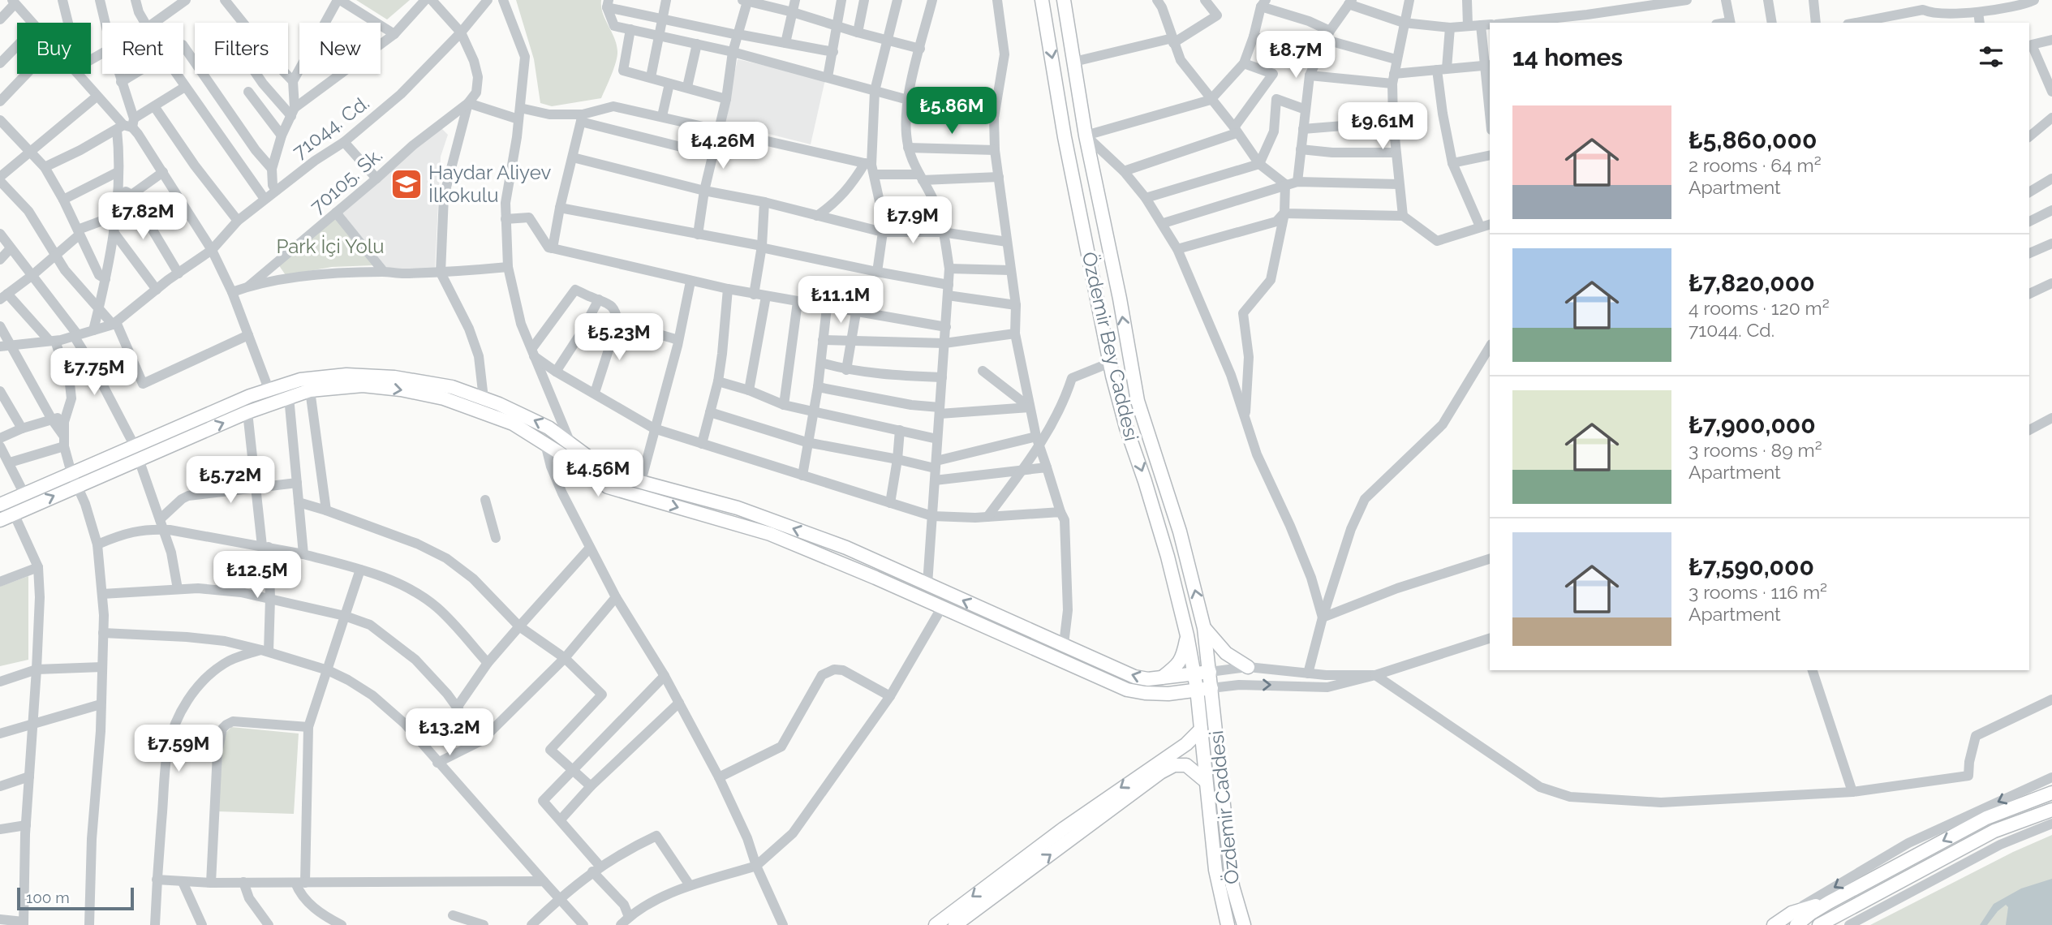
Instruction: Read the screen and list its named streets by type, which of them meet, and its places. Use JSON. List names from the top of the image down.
{
  "streets": {
    "main road": ["Özdemir Bey Caddesi", "Özdemir Caddesi"],
    "street": ["71044. Cd.", "70105. Sk."]
  },
  "crossings": [
    ["Özdemir Bey Caddesi", "Özdemir Caddesi"]
  ],
  "one_way": ["Özdemir Bey Caddesi", "Özdemir Caddesi"],
  "parks": ["Park İçi Yolu"],
  "places": {
    "school or university": ["Haydar Aliyev İlkokulu"]
  },
  "scale_bar": "100 m",
  "page": {
    "chip": [
      "Buy",
      "Rent",
      "Filters",
      "New"
    ],
    "heading": "14 homes",
    "price": [
      "₺8.7M",
      "₺5.86M",
      "₺9.61M",
      "₺4.26M",
      "₺7.82M",
      "₺7.9M",
      "₺11.1M",
      "₺5.23M",
      "₺7.75M",
      "₺4.56M",
      "₺5.72M",
      "₺12.5M",
      "₺13.2M",
      "₺7.59M"
    ],
    "list": [
      {
        "name": "₺5,860,000",
        "note": "2 rooms · 64 m² · Apartment"
      },
      {
        "name": "₺7,820,000",
        "note": "4 rooms · 120 m² · 71044. Cd."
      },
      {
        "name": "₺7,900,000",
        "note": "3 rooms · 89 m² · Apartment"
      },
      {
        "name": "₺7,590,000",
        "note": "3 rooms · 116 m² · Apartment"
      }
    ],
    "scale": "100 m"
  }
}
